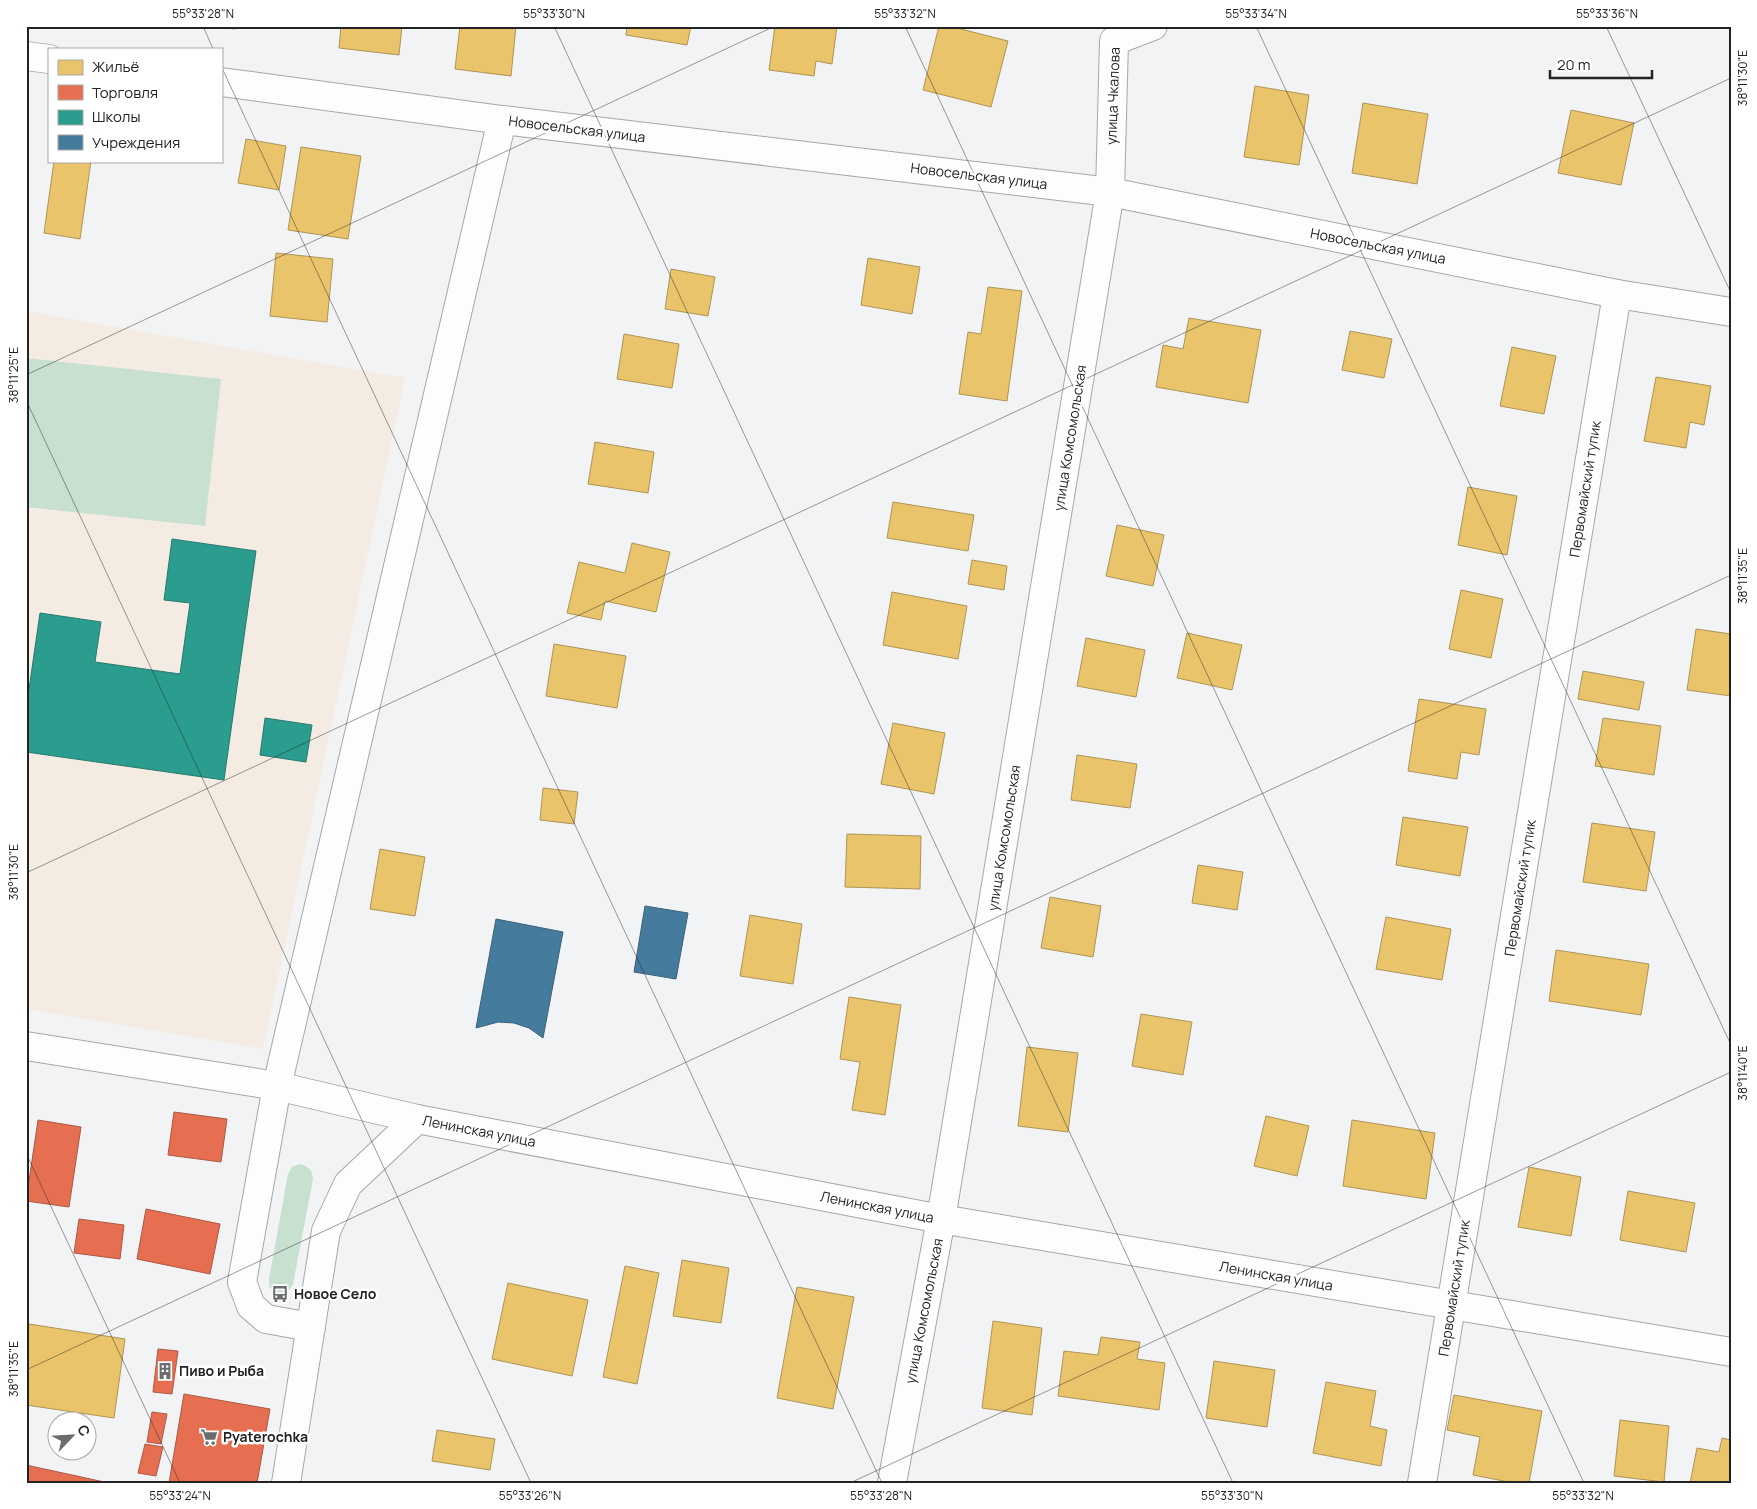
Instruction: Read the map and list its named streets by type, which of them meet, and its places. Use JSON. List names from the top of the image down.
{
  "streets": {
    "street": [
      "улица Чкалова",
      "Новосельская улица",
      "улица Комсомольская",
      "Первомайский тупик",
      "Ленинская улица"
    ]
  },
  "crossings": [
    ["улица Чкалова", "Новосельская улица"],
    ["улица Чкалова", "улица Комсомольская"],
    ["Новосельская улица", "улица Комсомольская"],
    ["Новосельская улица", "Первомайский тупик"],
    ["улица Комсомольская", "Ленинская улица"],
    ["Первомайский тупик", "Ленинская улица"]
  ],
  "places": {
    "bus stop": ["Новое Село"],
    "building": ["Пиво и Рыба"],
    "supermarket": ["Pyaterochka"]
  },
  "legend": [
    "Жильё",
    "Торговля",
    "Школы",
    "Учреждения"
  ],
  "scale_bar": "20 m",
  "north": "top right",
  "coordinates": [
    "55°33'28\"N",
    "55°33'30\"N",
    "55°33'32\"N",
    "55°33'34\"N",
    "55°33'36\"N",
    "38°11'30\"E",
    "38°11'25\"E",
    "38°11'35\"E",
    "38°11'40\"E",
    "55°33'24\"N",
    "55°33'26\"N"
  ]
}
